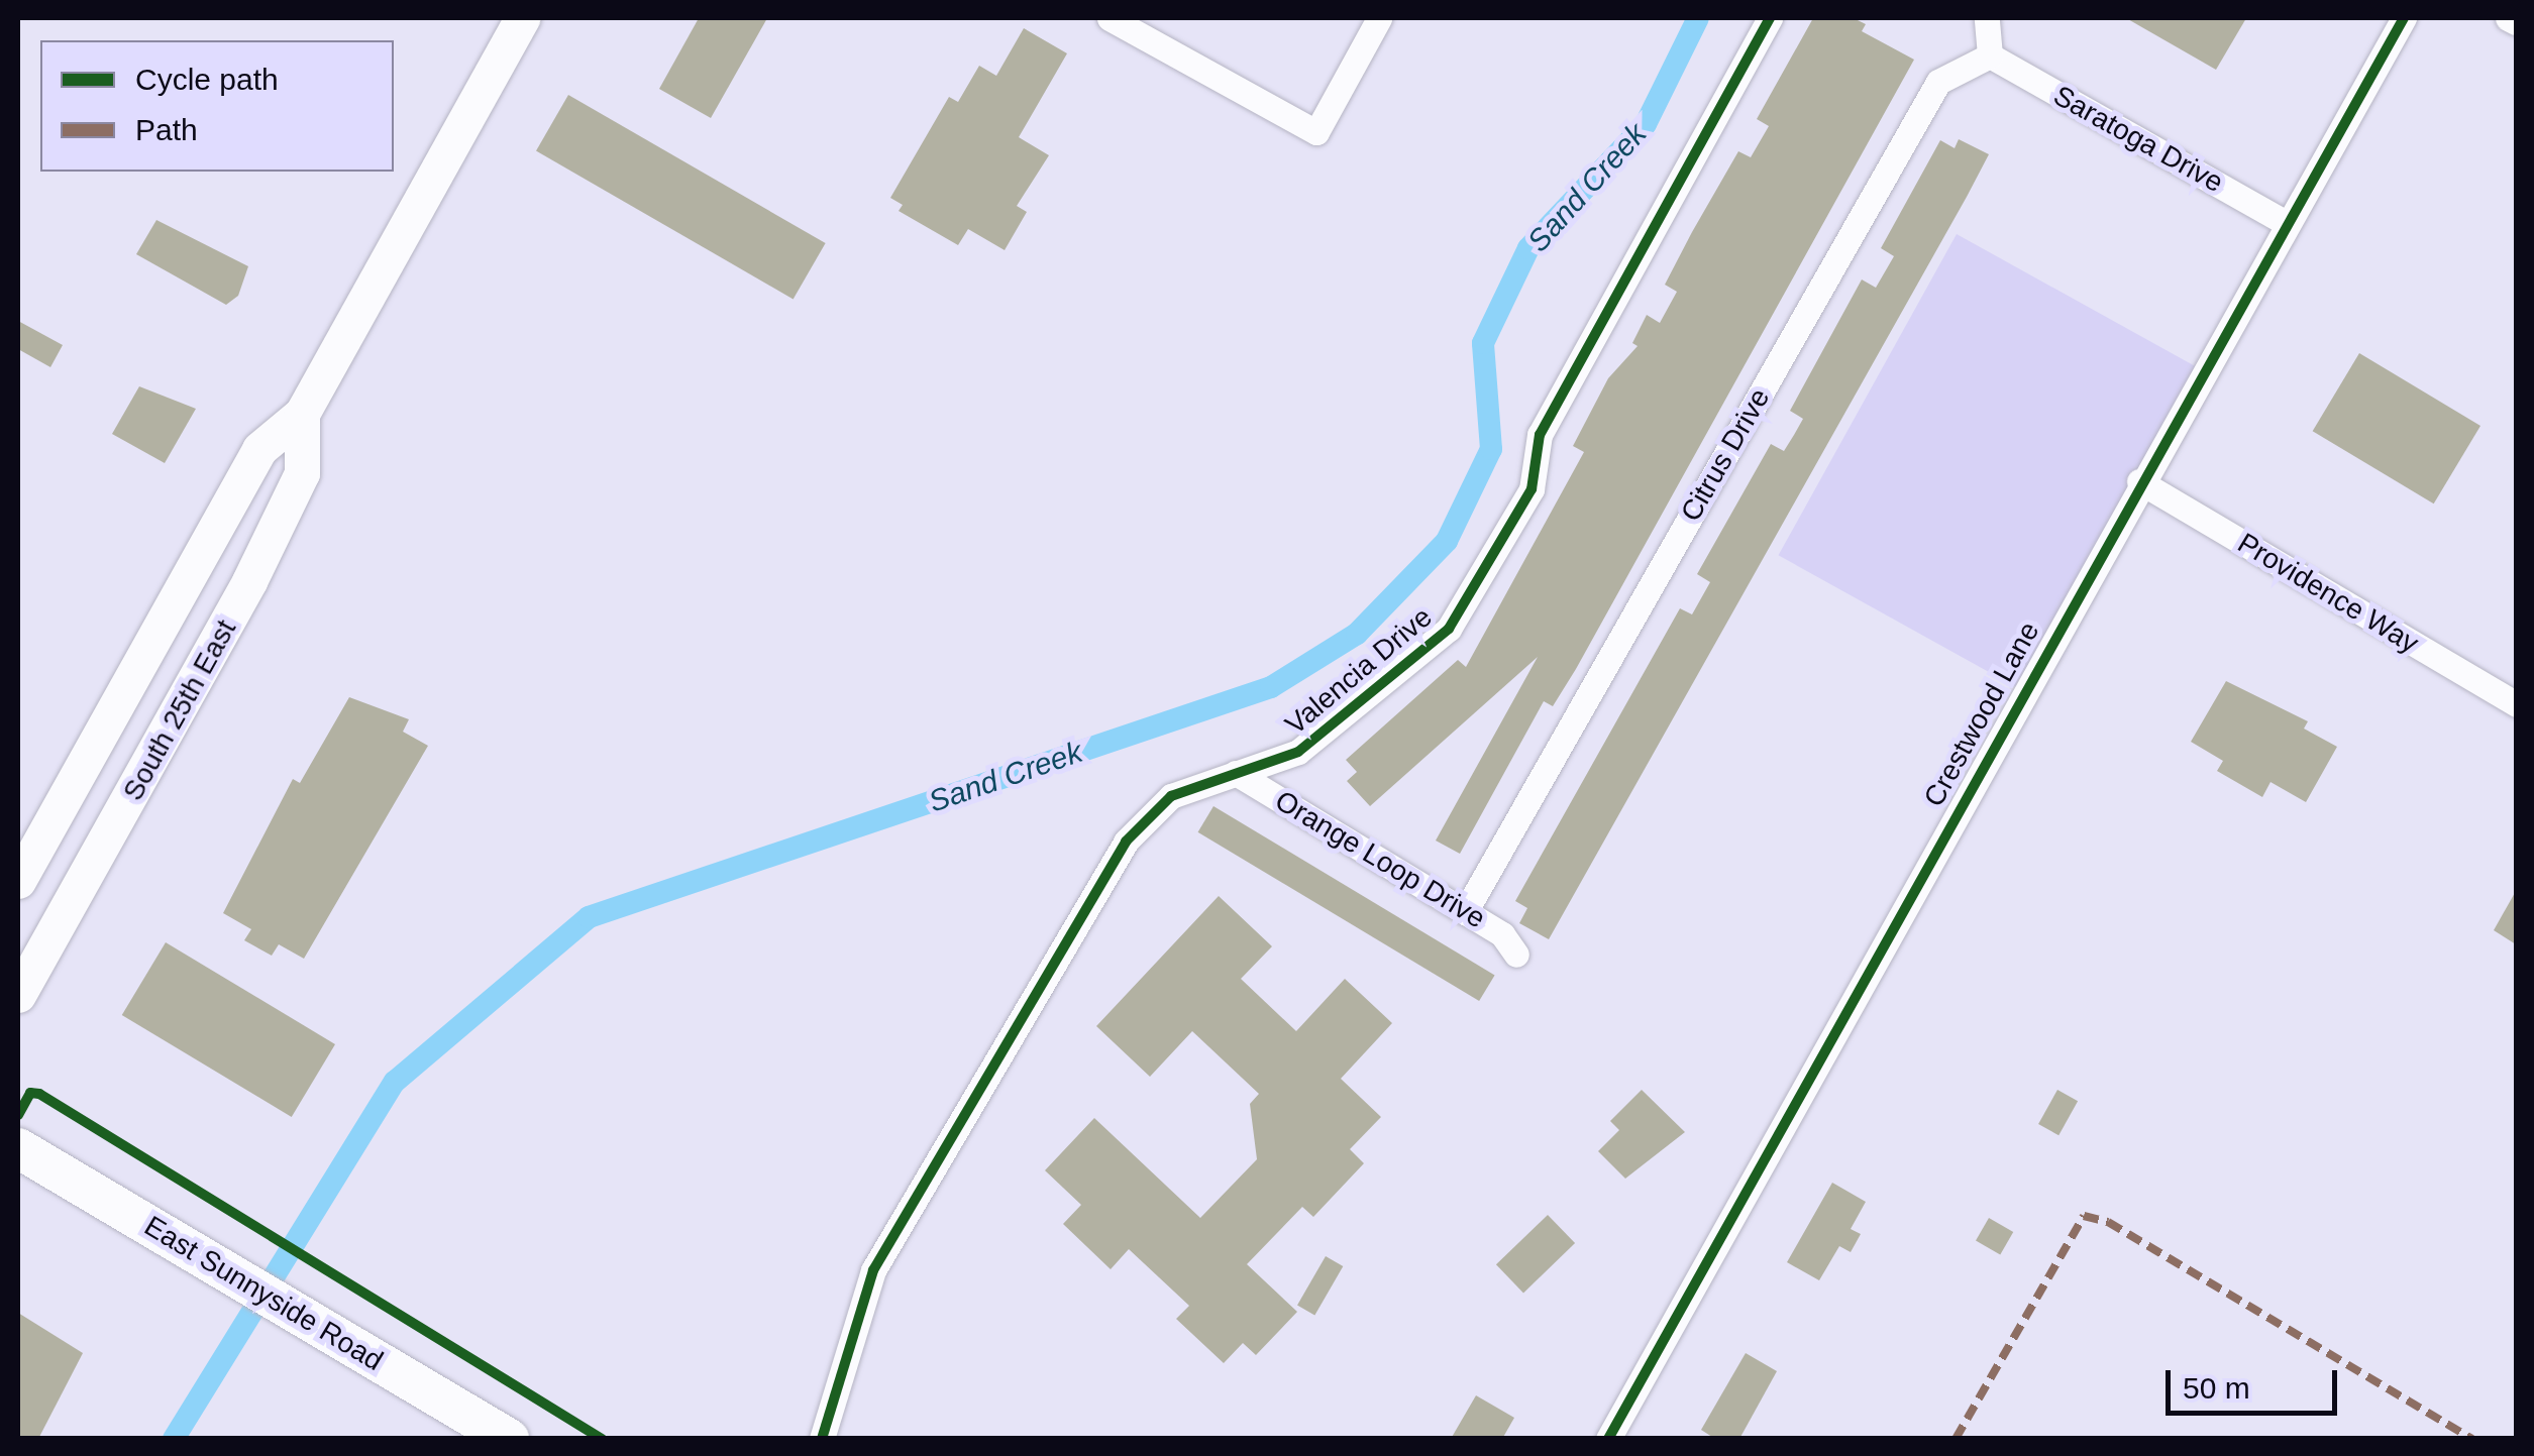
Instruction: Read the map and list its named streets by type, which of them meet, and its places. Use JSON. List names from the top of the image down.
{
  "streets": {
    "main road": ["South 25th East", "East Sunnyside Road"],
    "street": [
      "Saratoga Drive",
      "Citrus Drive",
      "Providence Way",
      "Valencia Drive",
      "Crestwood Lane",
      "Orange Loop Drive"
    ]
  },
  "crossings": [
    ["Saratoga Drive", "Citrus Drive"],
    ["Saratoga Drive", "Crestwood Lane"],
    ["Citrus Drive", "Orange Loop Drive"],
    ["Providence Way", "Crestwood Lane"],
    ["Valencia Drive", "Orange Loop Drive"]
  ],
  "water": ["Sand Creek"],
  "legend": ["Cycle path", "Path"],
  "scale_bar": "50 m"
}
